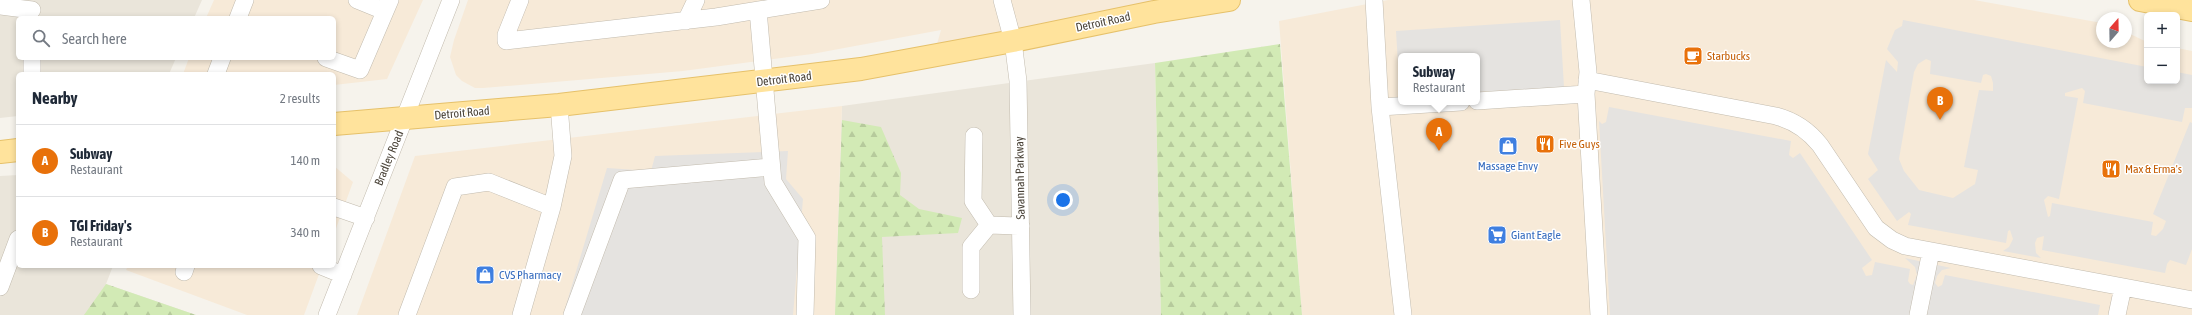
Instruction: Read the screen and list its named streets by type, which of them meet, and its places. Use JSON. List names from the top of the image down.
{
  "streets": {
    "main road": ["Detroit Road"],
    "street": ["Bradley Road", "Savannah Parkway"]
  },
  "crossings": [
    ["Detroit Road", "Bradley Road"],
    ["Detroit Road", "Savannah Parkway"]
  ],
  "places": {
    "cafe": ["Starbucks"],
    "restaurant": ["Five Guys", "Max & Erma's"],
    "shop": ["Massage Envy", "CVS Pharmacy"],
    "supermarket": ["Giant Eagle"]
  },
  "north": "top",
  "page": {
    "map_buttons": ["+", "−"],
    "search": "Search here",
    "popup": ["Subway", "Restaurant"],
    "heading": ["Nearby", "2 results"],
    "pins": ["B", "A"],
    "list": [
      {
        "mark": "A",
        "name": "Subway",
        "note": "Restaurant",
        "value": "140 m"
      },
      {
        "mark": "B",
        "name": "TGI Friday's",
        "note": "Restaurant",
        "value": "340 m"
      }
    ]
  }
}
